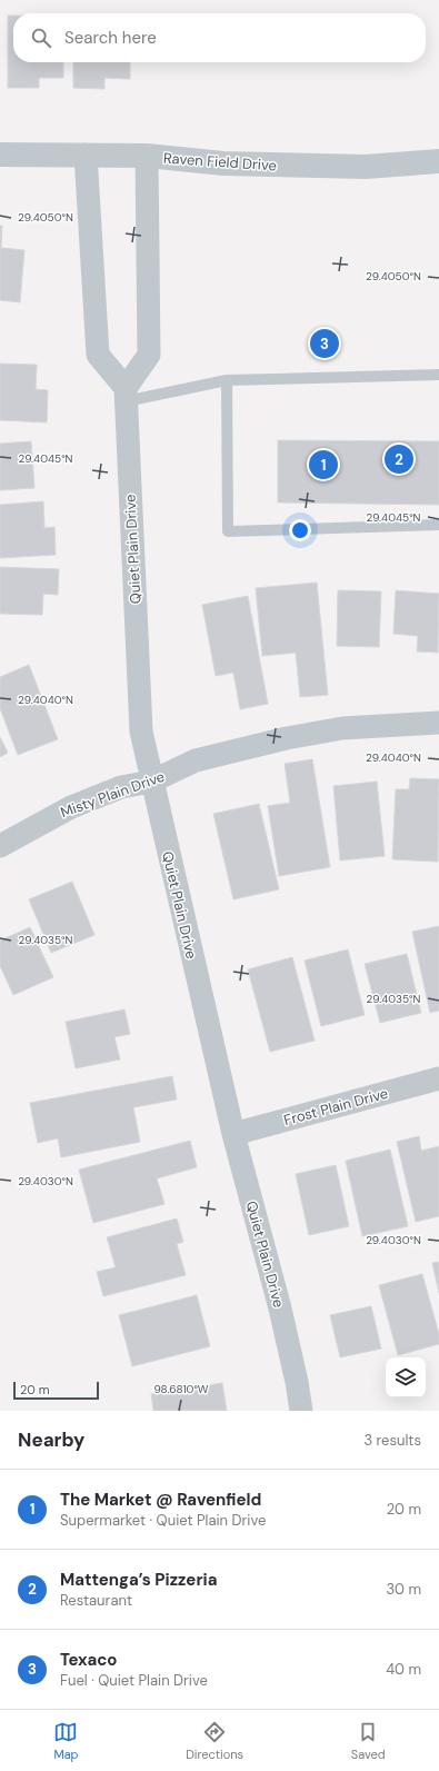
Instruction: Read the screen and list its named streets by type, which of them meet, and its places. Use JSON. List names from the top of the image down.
{
  "streets": {
    "street": [
      "Raven Field Drive",
      "Quiet Plain Drive",
      "Misty Plain Drive",
      "Frost Plain Drive"
    ]
  },
  "crossings": [
    ["Quiet Plain Drive", "Misty Plain Drive"],
    ["Quiet Plain Drive", "Frost Plain Drive"]
  ],
  "scale_bar": "20 m",
  "page": {
    "search": "Search here",
    "pins": ["3", "2", "1"],
    "scale": "20 m",
    "heading": ["Nearby", "3 results"],
    "list": [
      {
        "mark": "1",
        "name": "The Market @ Ravenfield",
        "note": "Supermarket · Quiet Plain Drive",
        "value": "20 m"
      },
      {
        "mark": "2",
        "name": "Mattenga’s Pizzeria",
        "note": "Restaurant",
        "value": "30 m"
      },
      {
        "mark": "3",
        "name": "Texaco",
        "note": "Fuel · Quiet Plain Drive",
        "value": "40 m"
      }
    ],
    "nav": ["Map", "Directions", "Saved"]
  },
  "coordinates": [
    "29.4050°N",
    "29.4045°N",
    "29.4040°N",
    "29.4035°N",
    "29.4030°N",
    "98.6810°W"
  ]
}
